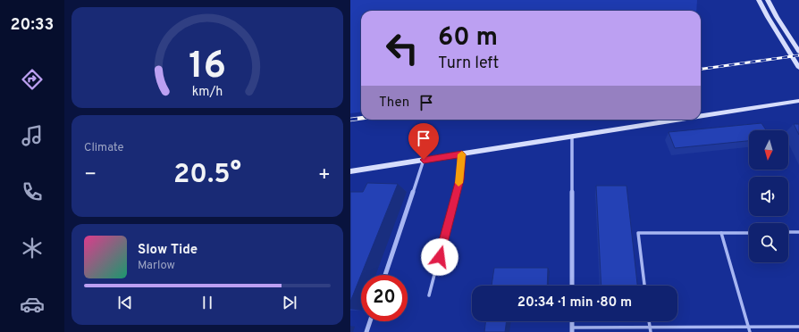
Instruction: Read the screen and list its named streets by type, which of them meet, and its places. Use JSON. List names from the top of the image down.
{
  "north": "bottom",
  "page": {
    "tabs": "20:33",
    "turn": ["60 m", "Turn left"],
    "then": "Then",
    "tile": "Climate",
    "heat": ["−", "20.5°", "+"],
    "song": ["Slow Tide", "Marlow"],
    "limit": "20",
    "trip": "20:34 · 1 min · 80 m",
    "gauge": ["16", "km/h"]
  }
}
